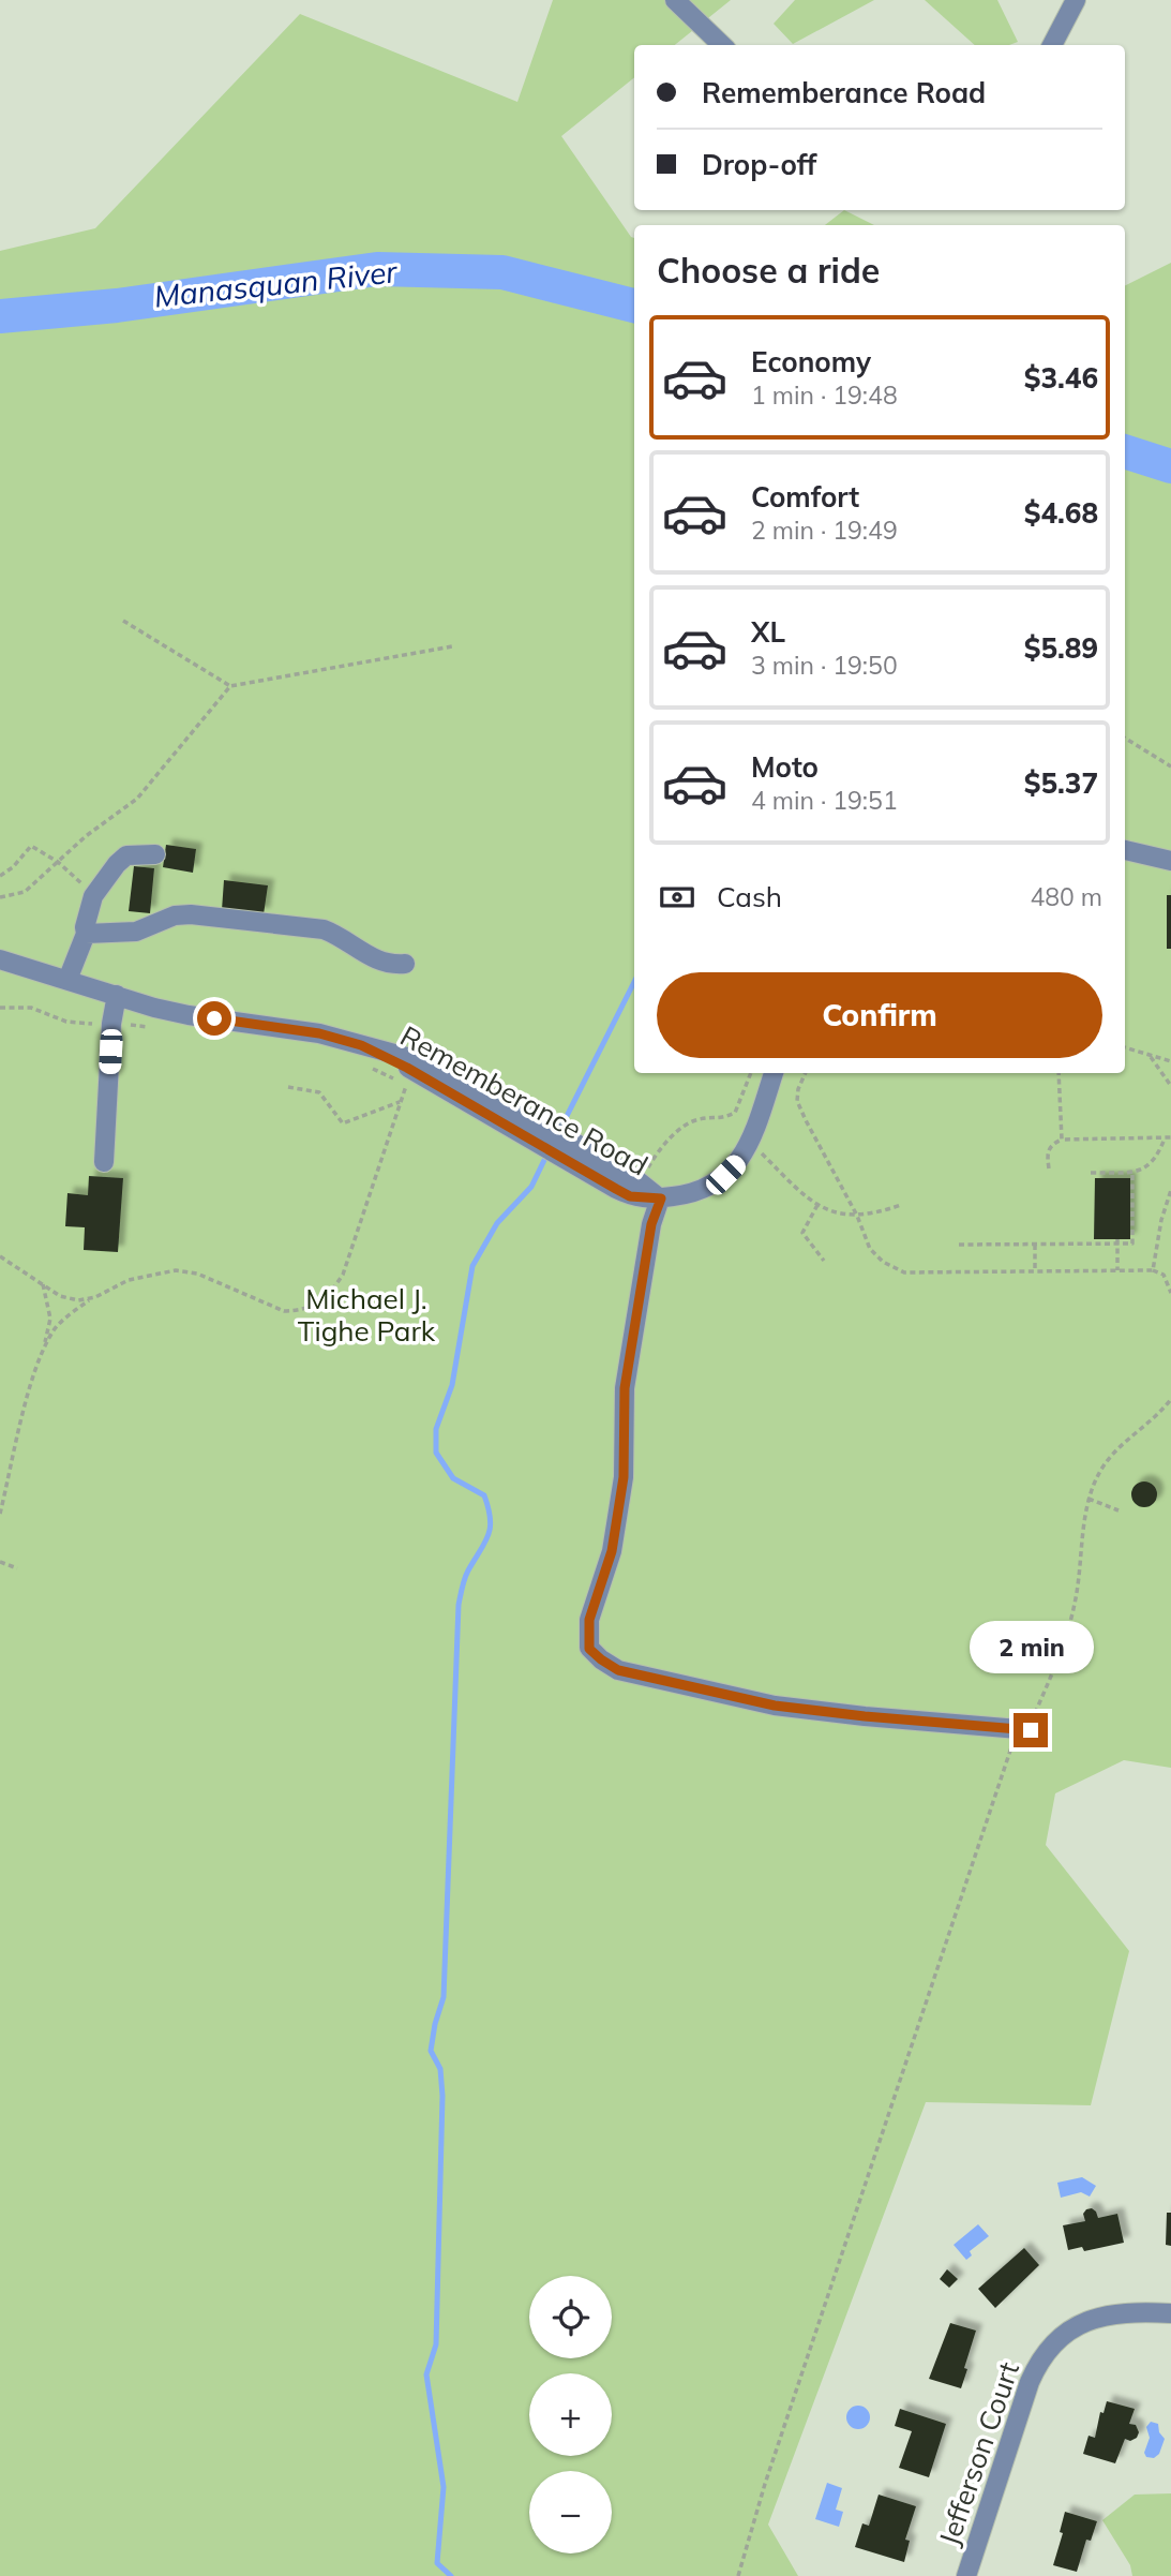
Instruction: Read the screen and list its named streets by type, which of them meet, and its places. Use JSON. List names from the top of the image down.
{
  "streets": {
    "street": ["Rememberance Road", "Jefferson Court"]
  },
  "water": ["Manasquan River"],
  "parks": ["Michael J. Tighe Park"],
  "page": {
    "banner": ["Rememberance Road", "Drop-off"],
    "heading": "Choose a ride",
    "list": [
      {
        "name": "Economy",
        "note": "1 min · 19:48",
        "value": "$3.46"
      },
      {
        "name": "Comfort",
        "note": "2 min · 19:49",
        "value": "$4.68"
      },
      {
        "name": "XL",
        "note": "3 min · 19:50",
        "value": "$5.89"
      },
      {
        "name": "Moto",
        "note": "4 min · 19:51",
        "value": "$5.37"
      }
    ],
    "pay": ["Cash", "480 m"],
    "buttons": "Confirm",
    "bubble": "2 min",
    "map_buttons": ["+", "−"]
  }
}
